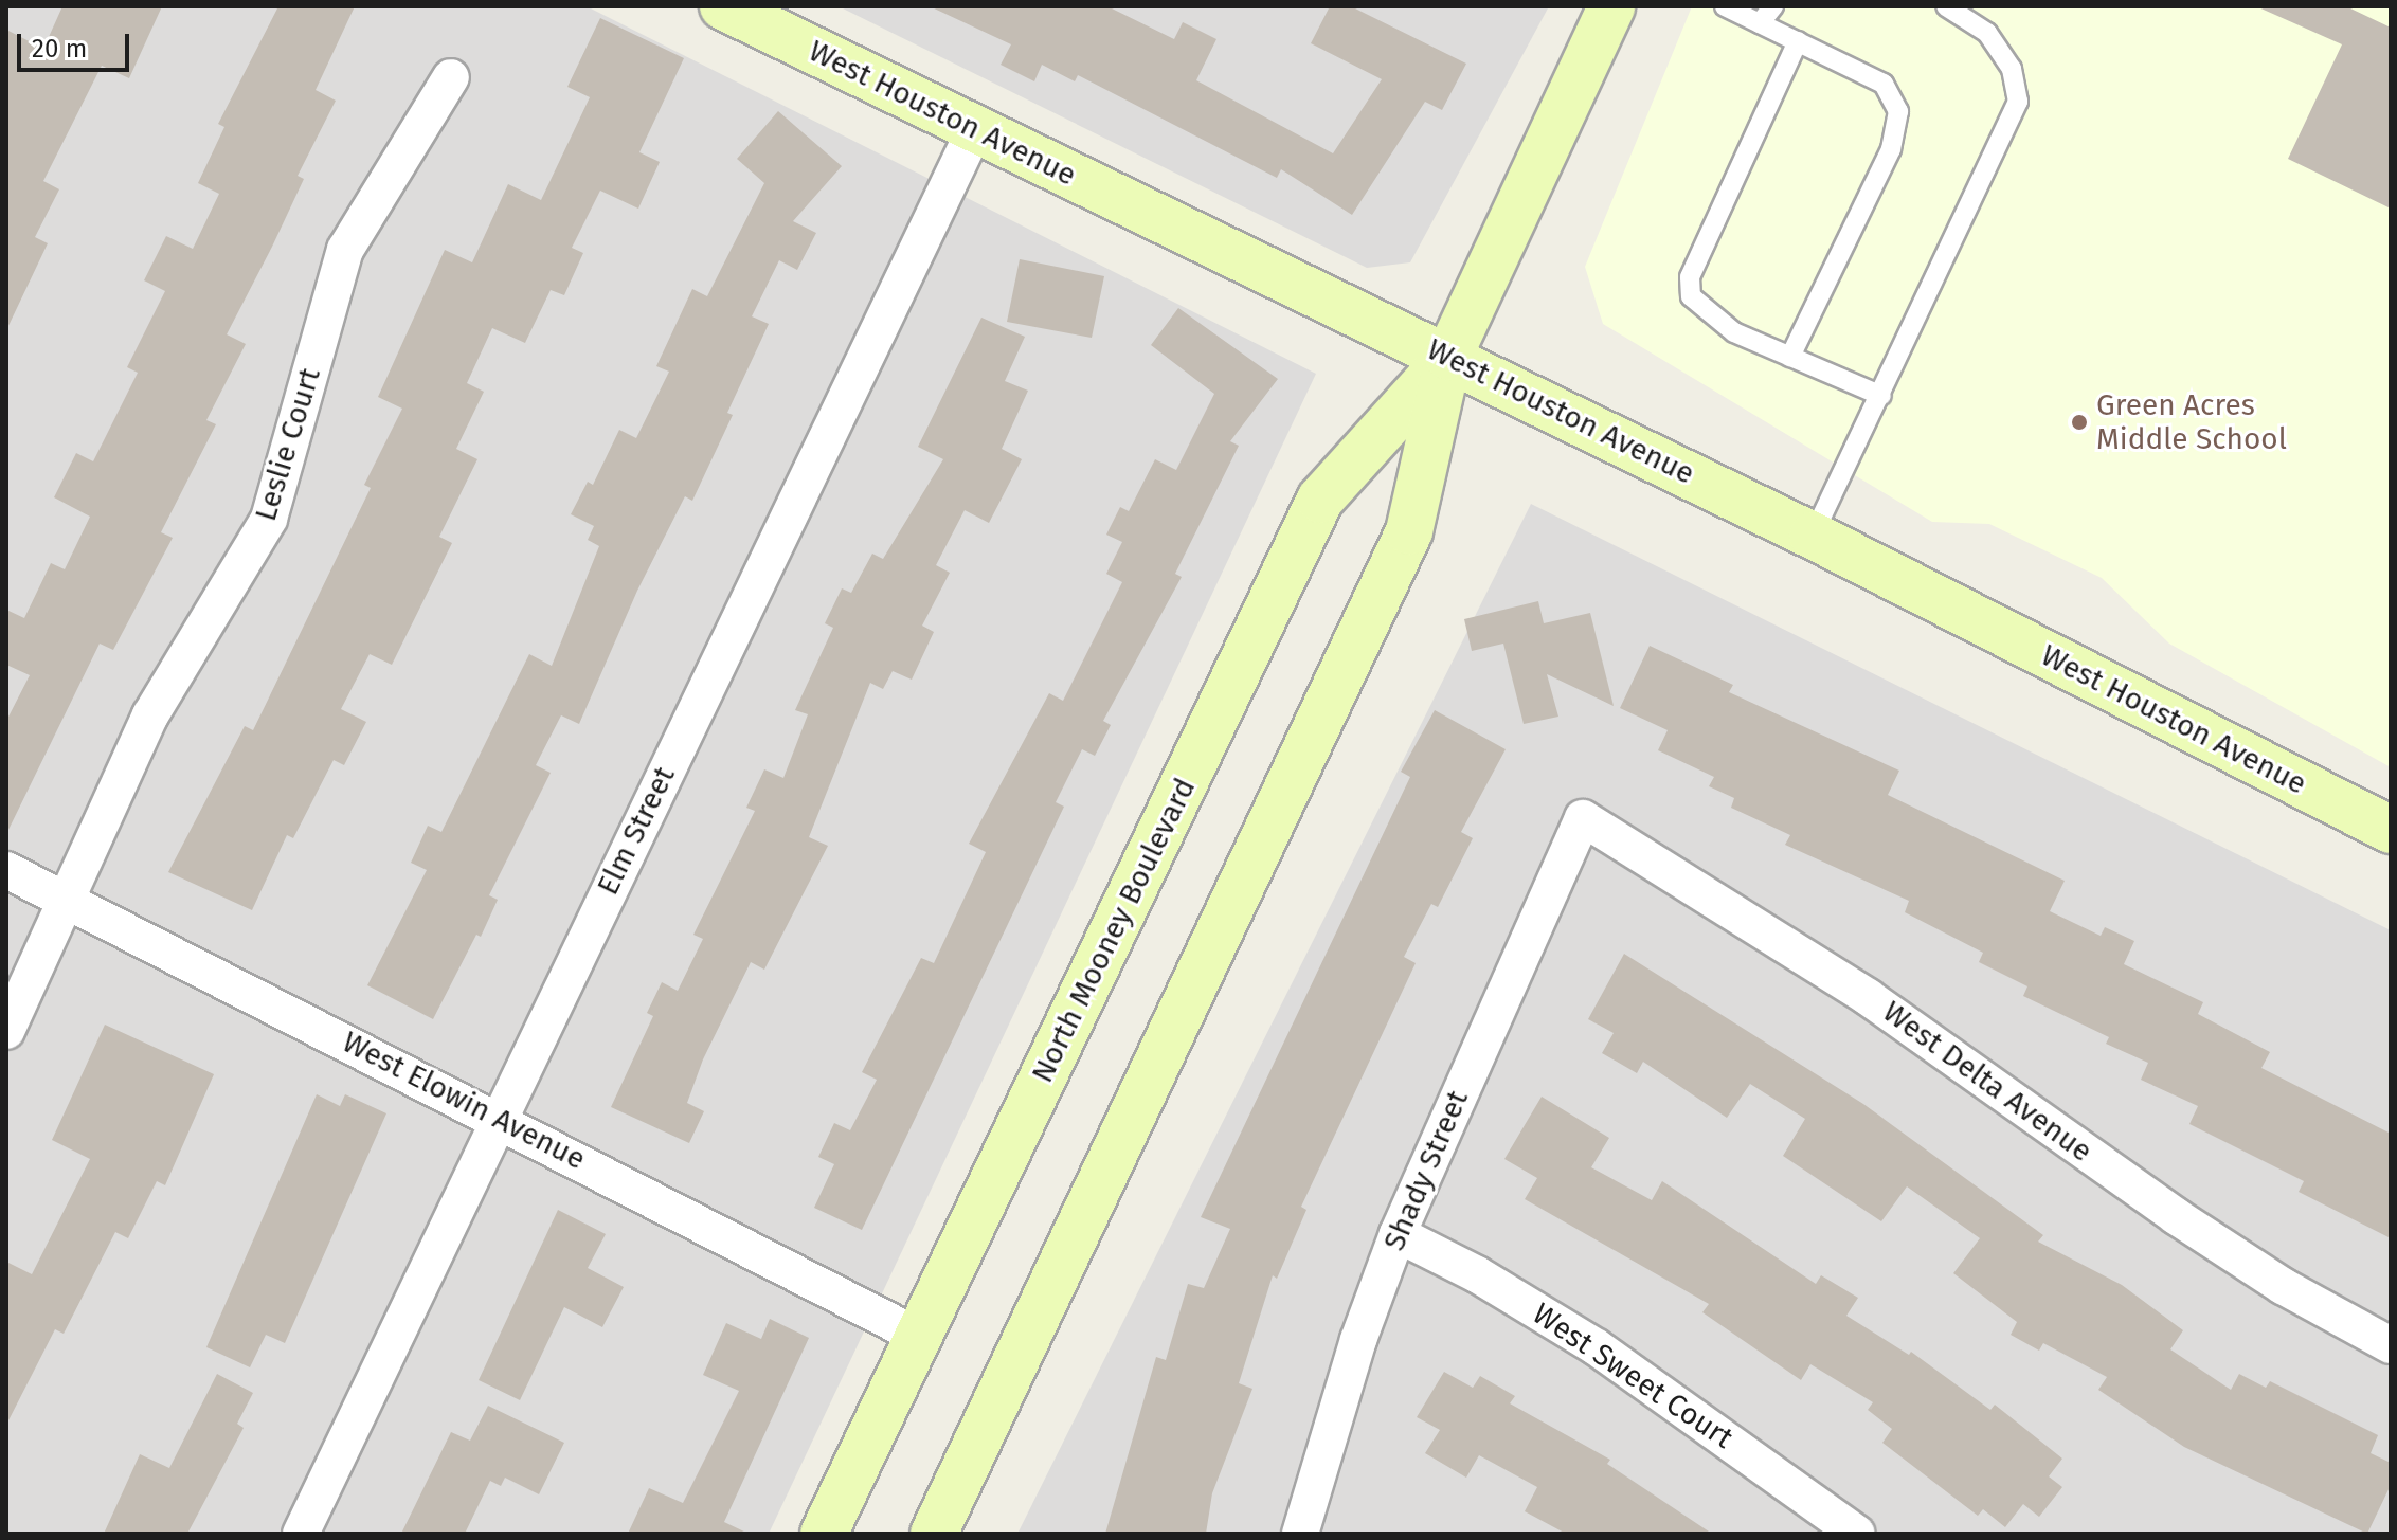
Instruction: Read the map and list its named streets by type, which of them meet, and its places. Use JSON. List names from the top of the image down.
{
  "streets": {
    "street": [
      "West Houston Avenue",
      "Leslie Court",
      "Elm Street",
      "North Mooney Boulevard",
      "West Delta Avenue",
      "West Elowin Avenue",
      "Shady Street",
      "West Sweet Court"
    ]
  },
  "crossings": [
    ["West Houston Avenue", "Elm Street"],
    ["West Houston Avenue", "North Mooney Boulevard"],
    ["Leslie Court", "West Elowin Avenue"],
    ["Elm Street", "West Elowin Avenue"],
    ["North Mooney Boulevard", "West Elowin Avenue"],
    ["West Delta Avenue", "Shady Street"],
    ["Shady Street", "West Sweet Court"]
  ],
  "places": ["Green Acres Middle School"],
  "scale_bar": "20 m"
}
